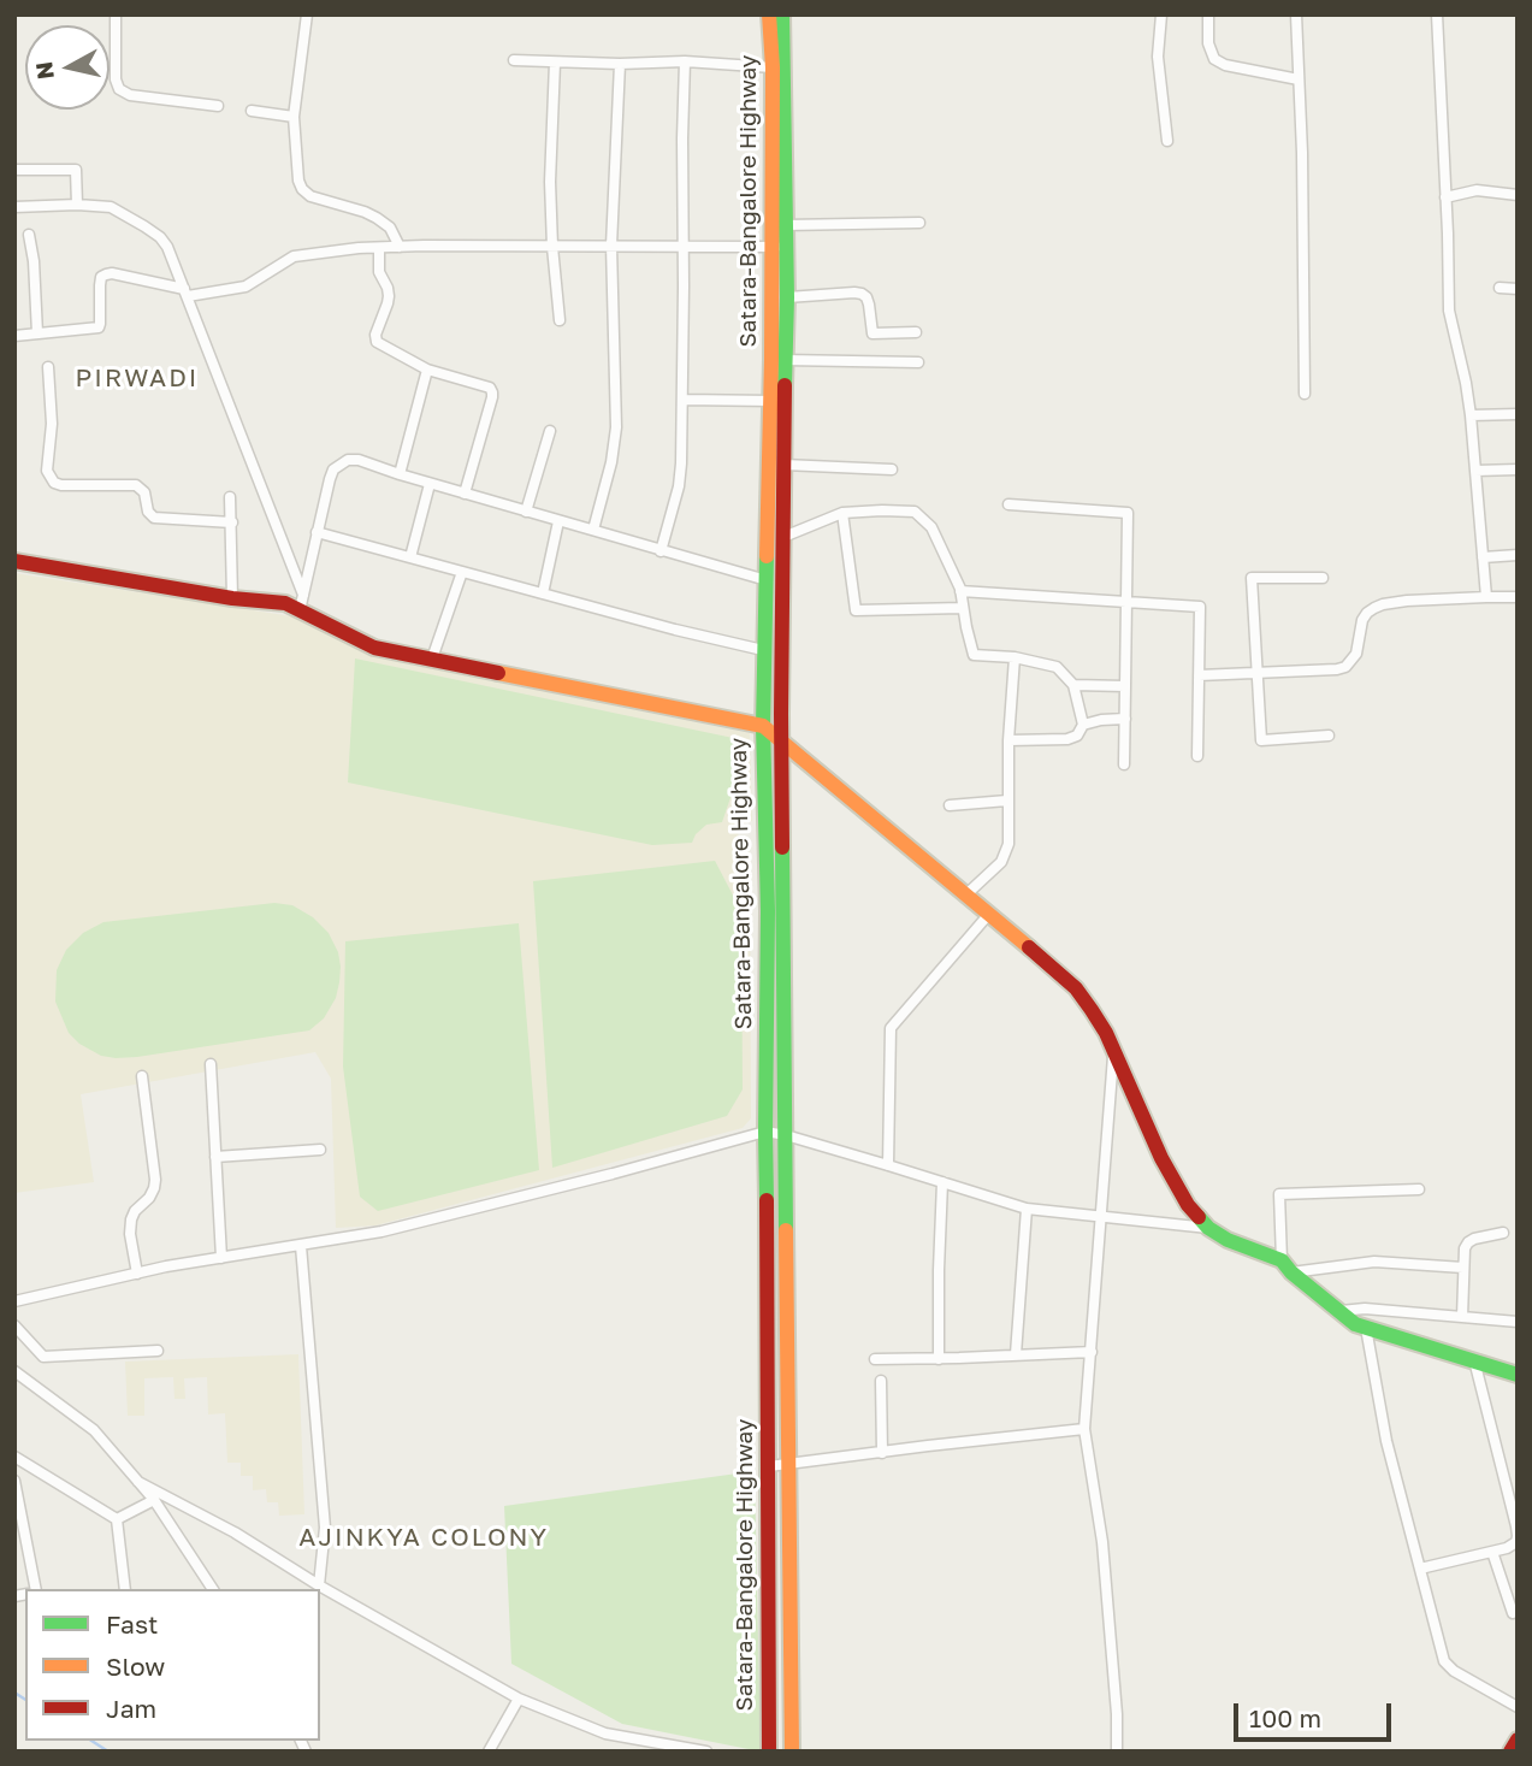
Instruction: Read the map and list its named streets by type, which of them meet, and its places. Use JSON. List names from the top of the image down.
{
  "streets": {
    "main road": ["Satara-Bangalore Highway"]
  },
  "districts": ["PIRWADI", "AJINKYA COLONY"],
  "legend": ["Fast", "Slow", "Jam"],
  "scale_bar": "100 m",
  "north": "left"
}
